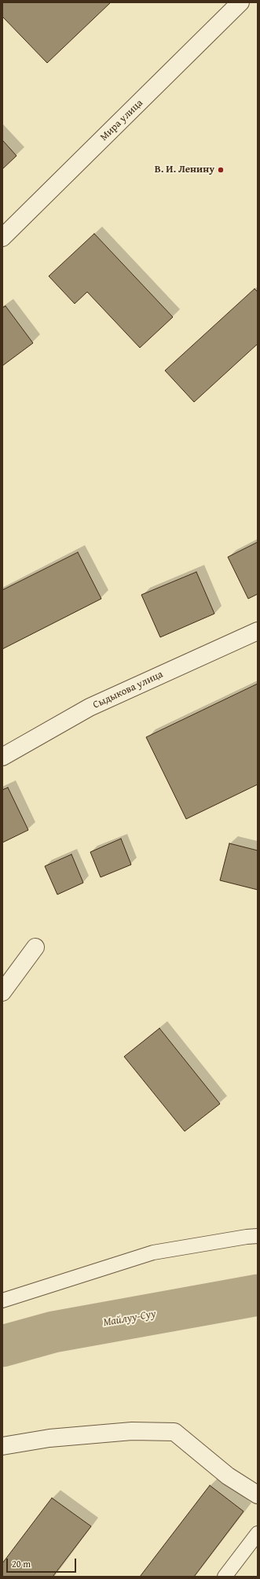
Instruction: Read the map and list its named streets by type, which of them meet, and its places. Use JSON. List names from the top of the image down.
{
  "streets": {
    "street": ["Мира улица", "Сыдыкова улица"]
  },
  "water": ["Майлуу-Суу"],
  "places": ["В. И. Ленину"],
  "scale_bar": "20 m"
}
